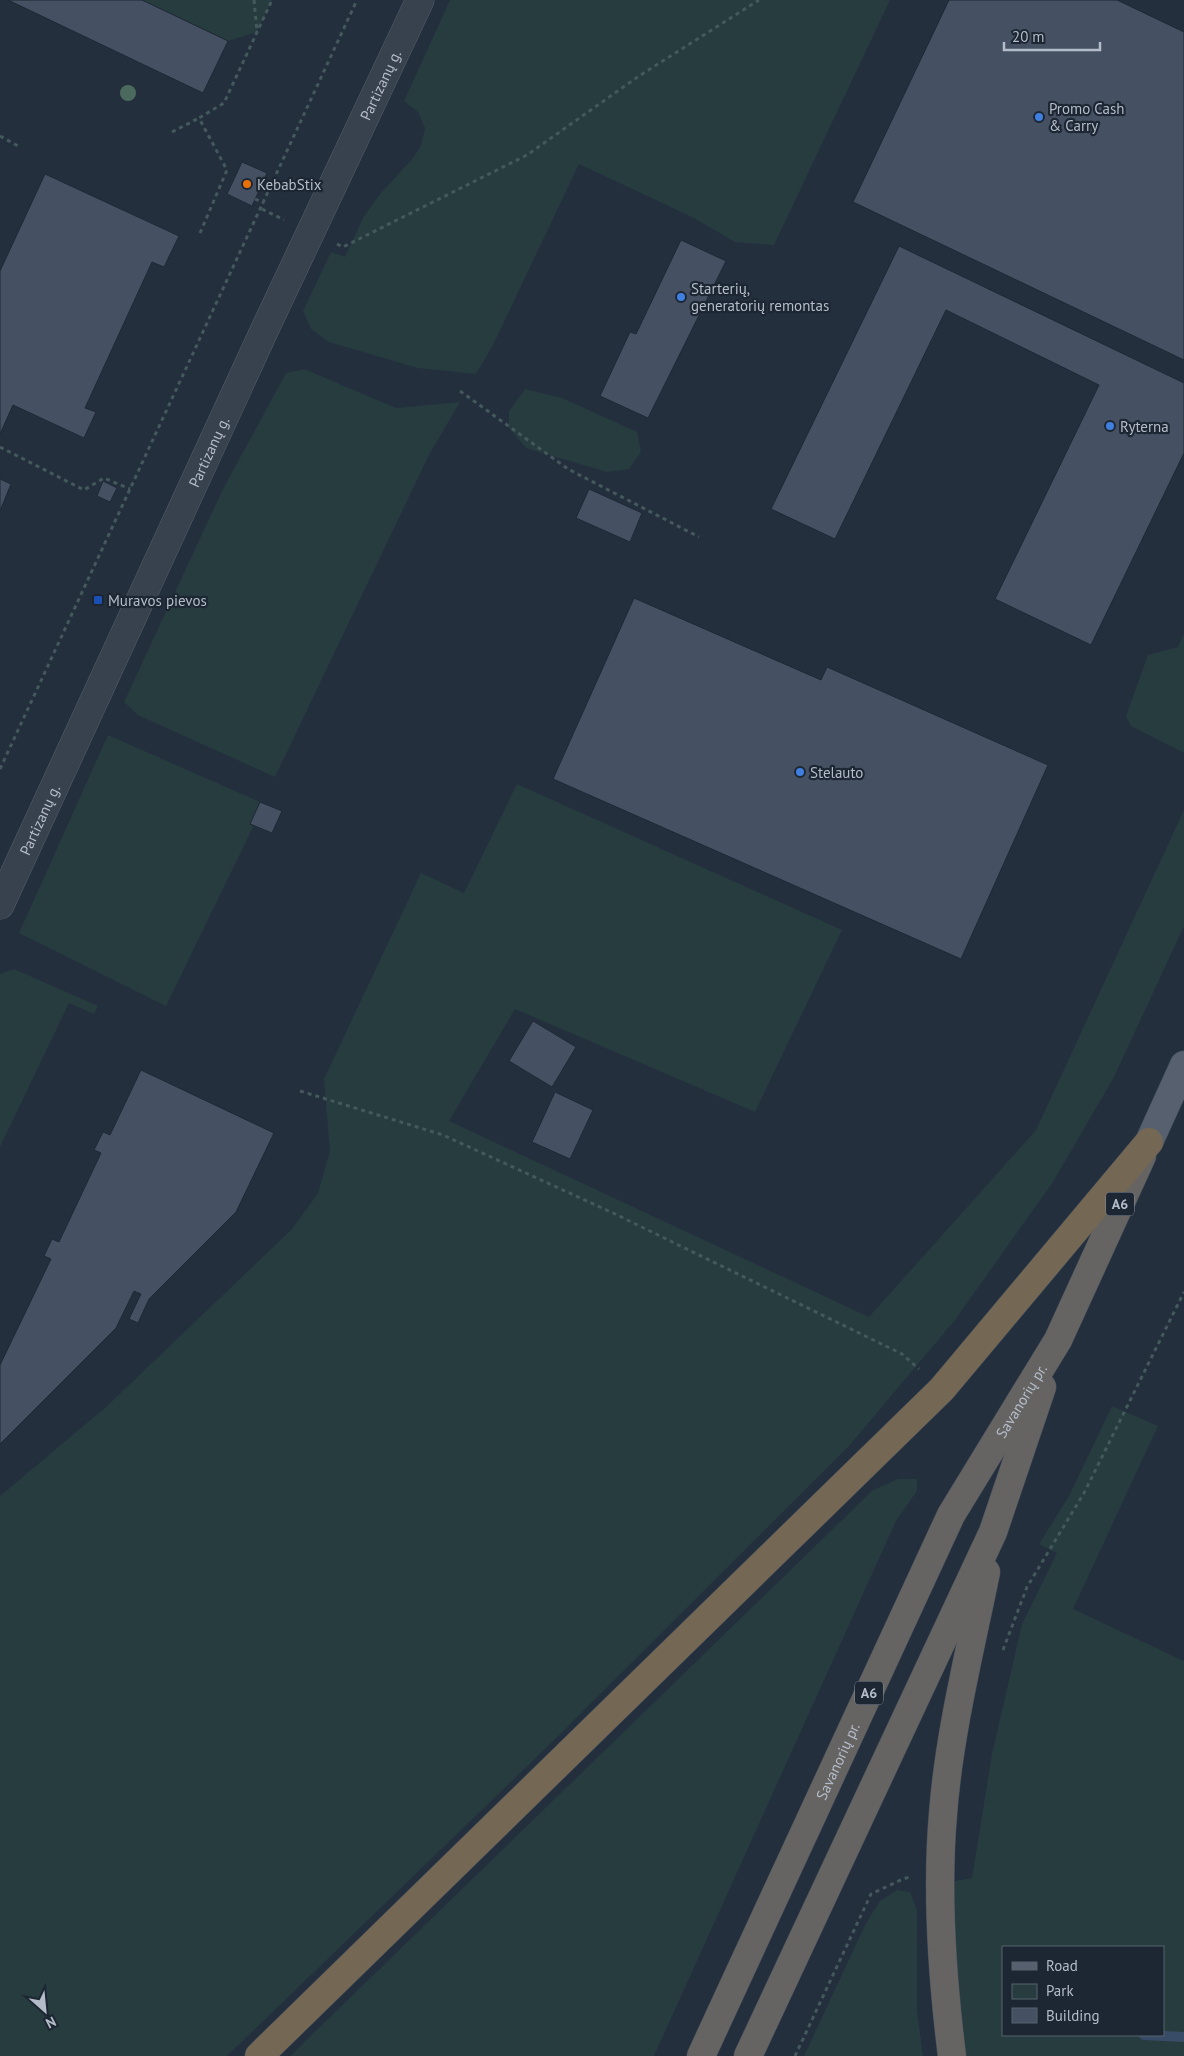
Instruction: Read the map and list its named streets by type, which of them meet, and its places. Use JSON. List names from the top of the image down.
{
  "streets": {
    "highway": ["A6", "Savanorių pr."],
    "street": ["Partizanų g."]
  },
  "places": {
    "other": [
      "Promo Cash & Carry",
      "KebabStix",
      "Starterių, generatorių remontas",
      "Ryterna",
      "Stelauto"
    ],
    "transit": ["Muravos pievos"]
  },
  "legend": ["Road", "Park", "Building"],
  "scale_bar": "20 m",
  "north": "bottom right"
}
